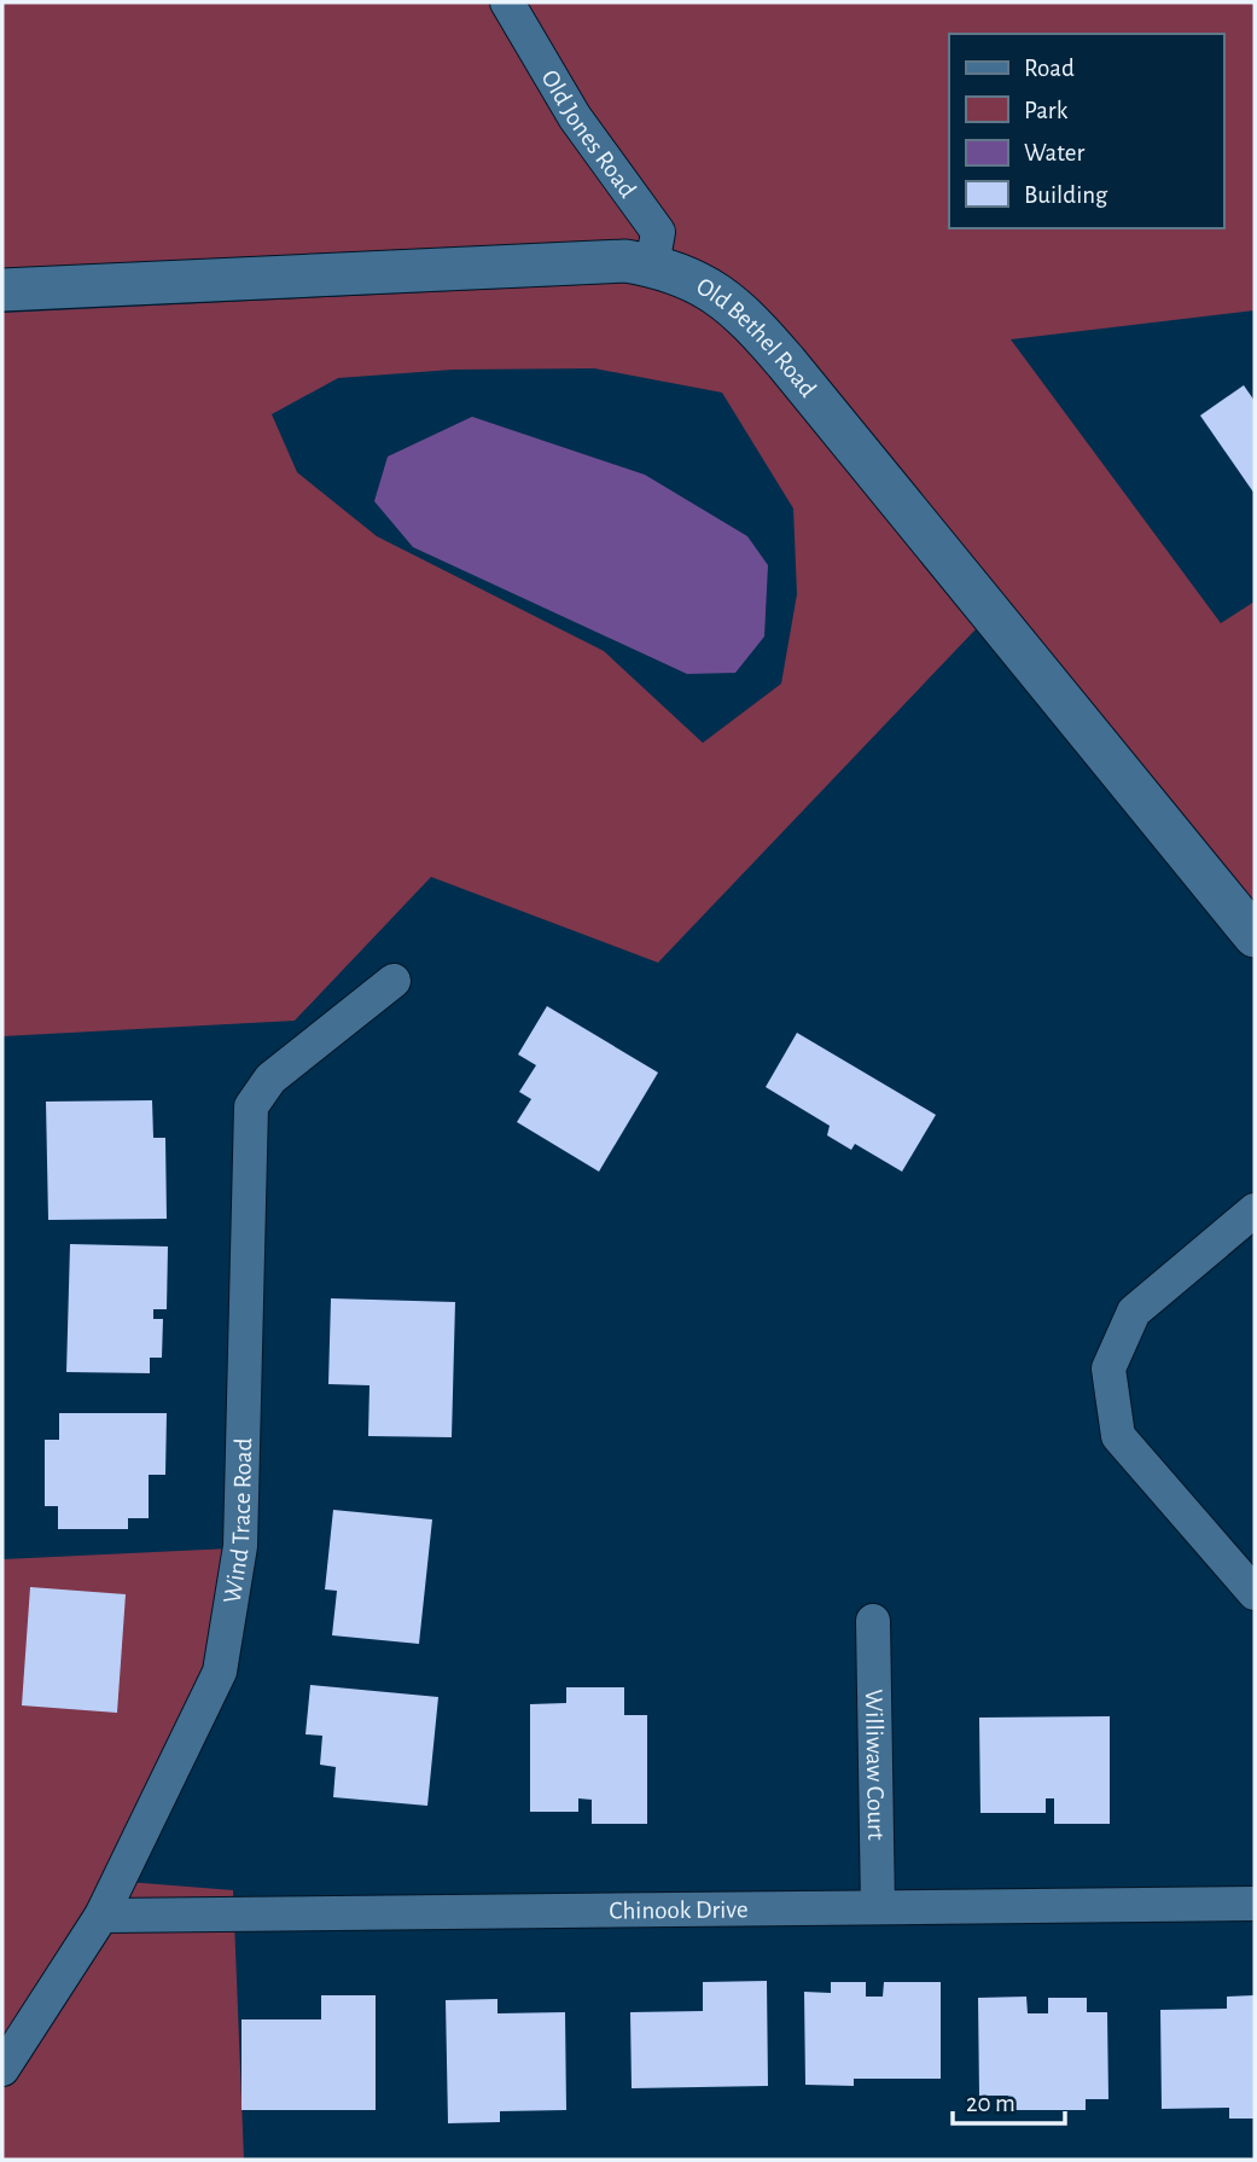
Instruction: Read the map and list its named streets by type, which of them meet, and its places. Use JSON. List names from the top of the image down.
{
  "streets": {
    "street": [
      "Old Jones Road",
      "Old Bethel Road",
      "Wind Trace Road",
      "Williwaw Court",
      "Chinook Drive"
    ]
  },
  "crossings": [
    ["Old Jones Road", "Old Bethel Road"],
    ["Wind Trace Road", "Chinook Drive"],
    ["Williwaw Court", "Chinook Drive"]
  ],
  "legend": [
    "Road",
    "Park",
    "Water",
    "Building"
  ],
  "scale_bar": "20 m"
}
